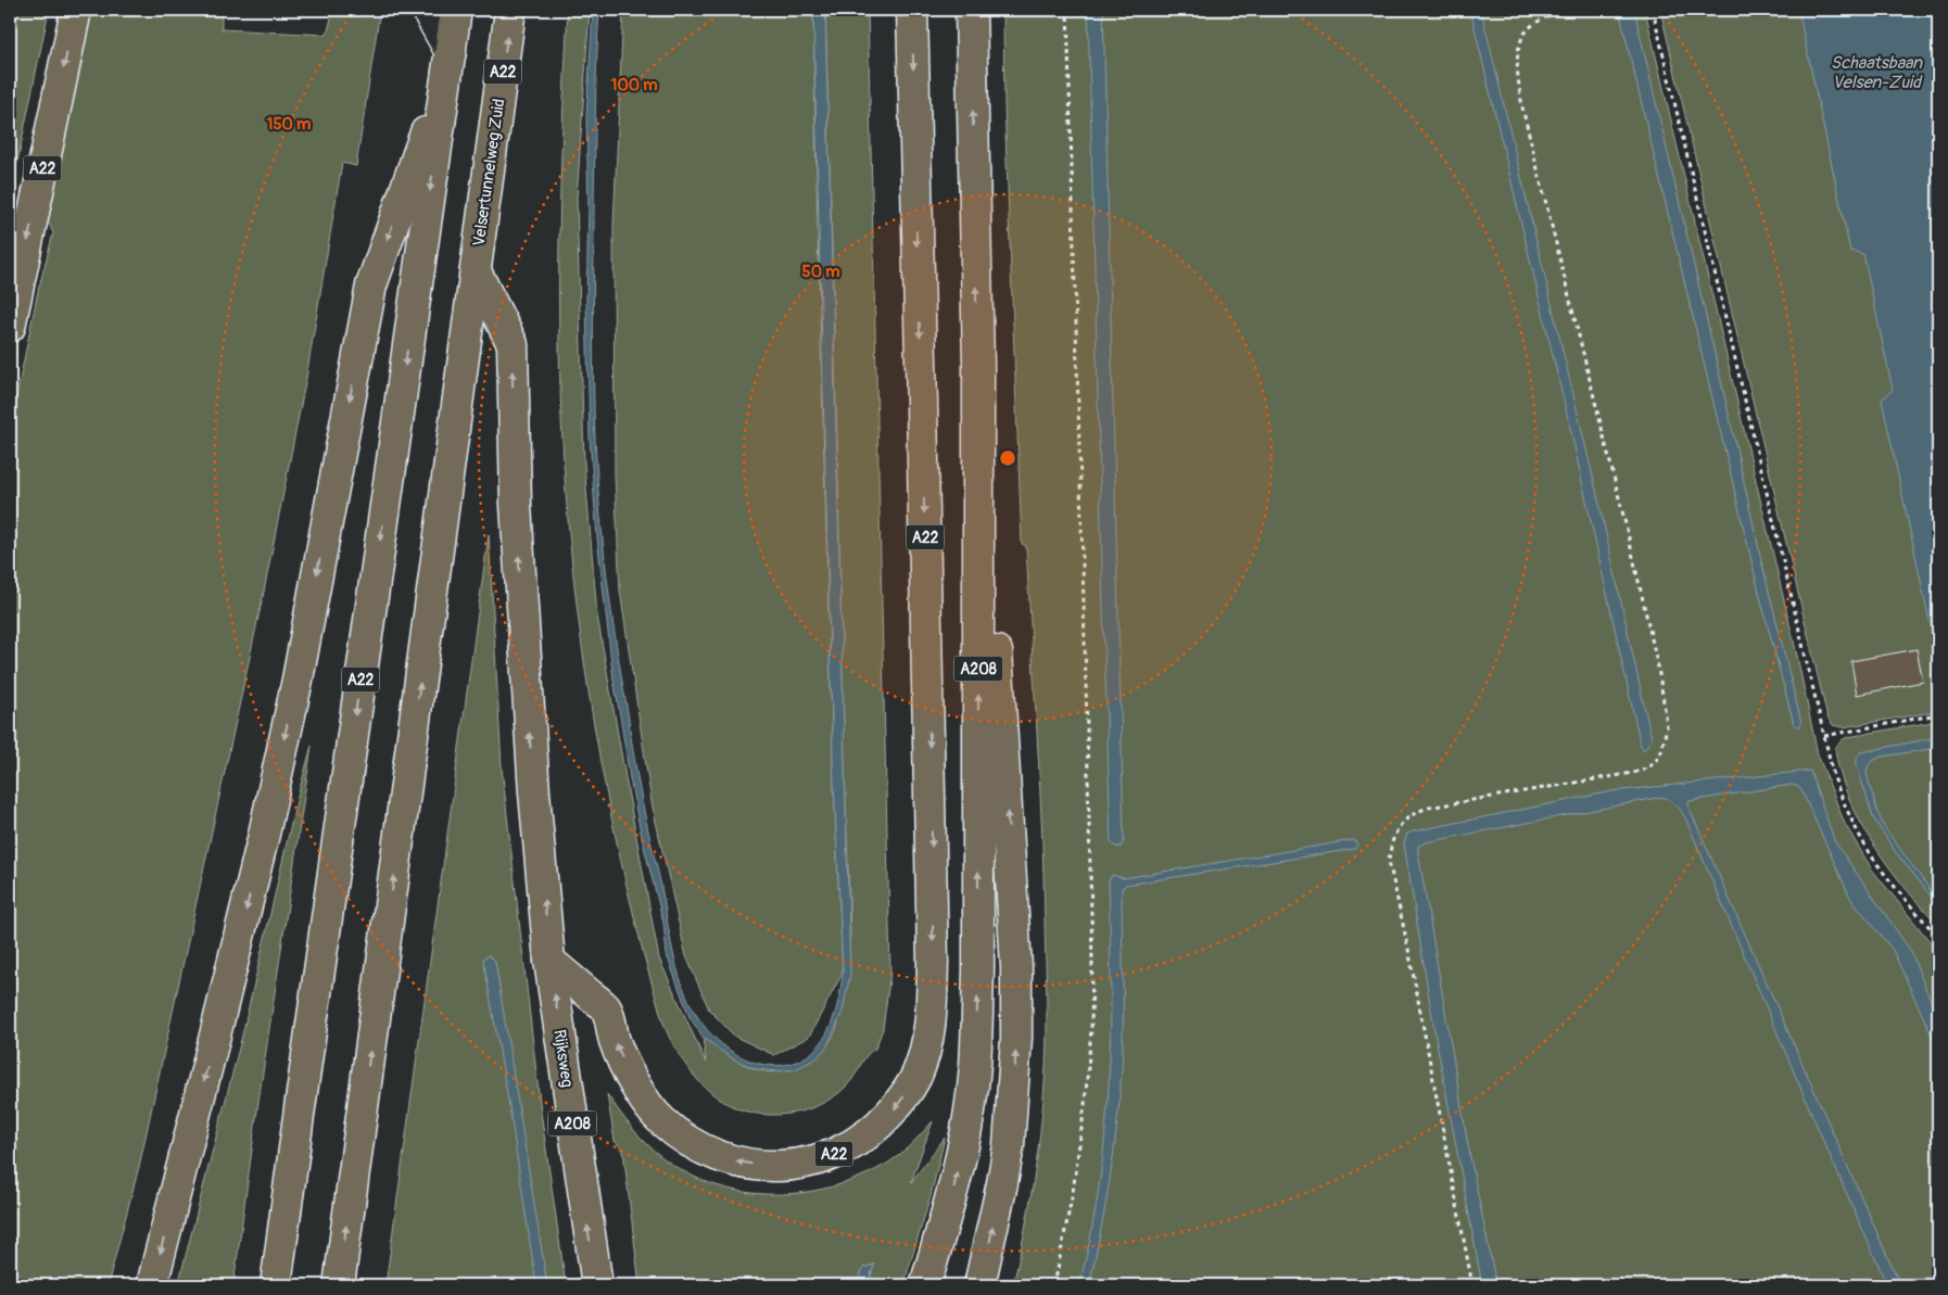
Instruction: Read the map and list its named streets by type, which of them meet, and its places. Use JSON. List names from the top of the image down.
{
  "streets": {
    "highway": [
      "A22",
      "Velsertunnelweg Zuid",
      "A208",
      "Rijksweg"
    ]
  },
  "crossings": [
    ["A22", "Velsertunnelweg Zuid"],
    ["A22", "Rijksweg"],
    ["Velsertunnelweg Zuid", "Rijksweg"]
  ],
  "water": ["Schaatsbaan Velsen-Zuid"],
  "rings": ["100 m", "150 m", "50 m"]
}
